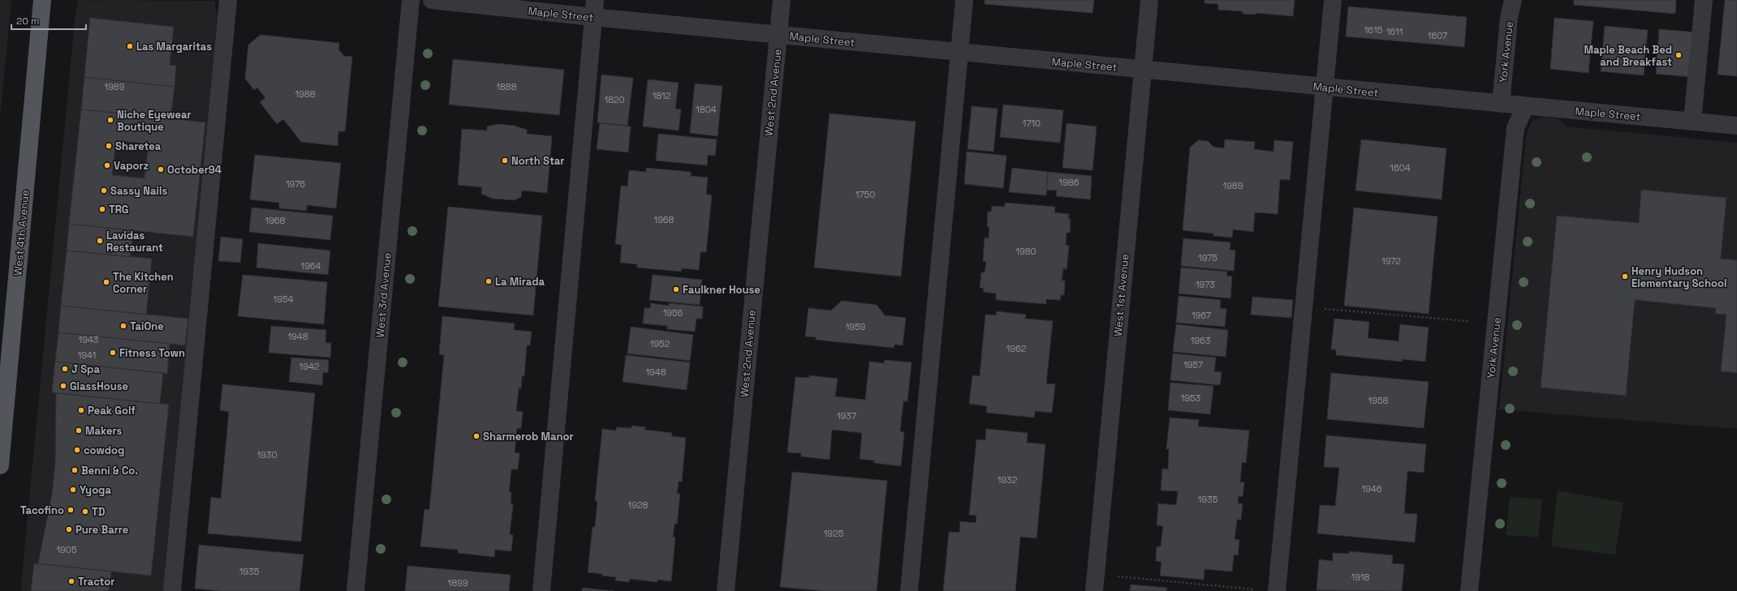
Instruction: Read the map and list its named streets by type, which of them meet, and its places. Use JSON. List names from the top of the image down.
{
  "streets": {
    "main road": ["West 4th Avenue"],
    "street": [
      "Maple Street",
      "York Avenue",
      "West 2nd Avenue",
      "West 3rd Avenue",
      "West 1st Avenue"
    ]
  },
  "crossings": [
    ["Maple Street", "York Avenue"],
    ["Maple Street", "West 2nd Avenue"],
    ["Maple Street", "West 1st Avenue"]
  ],
  "places": [
    "Las Margaritas",
    "Maple Beach Bed and Breakfast",
    "Niche Eyewear Boutique",
    "Sharetea",
    "North Star",
    "Vaporz",
    "October94",
    "Sassy Nails",
    "TRG",
    "Lavidas Restaurant",
    "Henry Hudson Elementary School",
    "La Mirada",
    "The Kitchen Corner",
    "Faulkner House",
    "TaiOne",
    "Fitness Town",
    "J Spa",
    "GlassHouse",
    "Peak Golf",
    "Makers",
    "Sharmerob Manor",
    "cowdog",
    "Benni & Co.",
    "Yyoga",
    "Tacofino",
    "TD",
    "Pure Barre",
    "Tractor"
  ],
  "house_numbers": [
    "1615",
    "1611",
    "1607",
    "1989",
    "1888",
    "1988",
    "1812",
    "1820",
    "1804",
    "1710",
    "1604",
    "1986",
    "1976",
    "1989",
    "1750",
    "1968",
    "1968",
    "1980",
    "1975",
    "1972",
    "1964",
    "1973",
    "1954",
    "1956",
    "1967",
    "1959",
    "1948",
    "1943",
    "1963",
    "1952",
    "1962",
    "1941",
    "1957",
    "1942",
    "1948",
    "1953",
    "1958",
    "1937",
    "1930",
    "1932",
    "1946",
    "1935",
    "1928",
    "1925",
    "1905",
    "1935",
    "1918",
    "1899"
  ],
  "scale_bar": "20 m"
}
